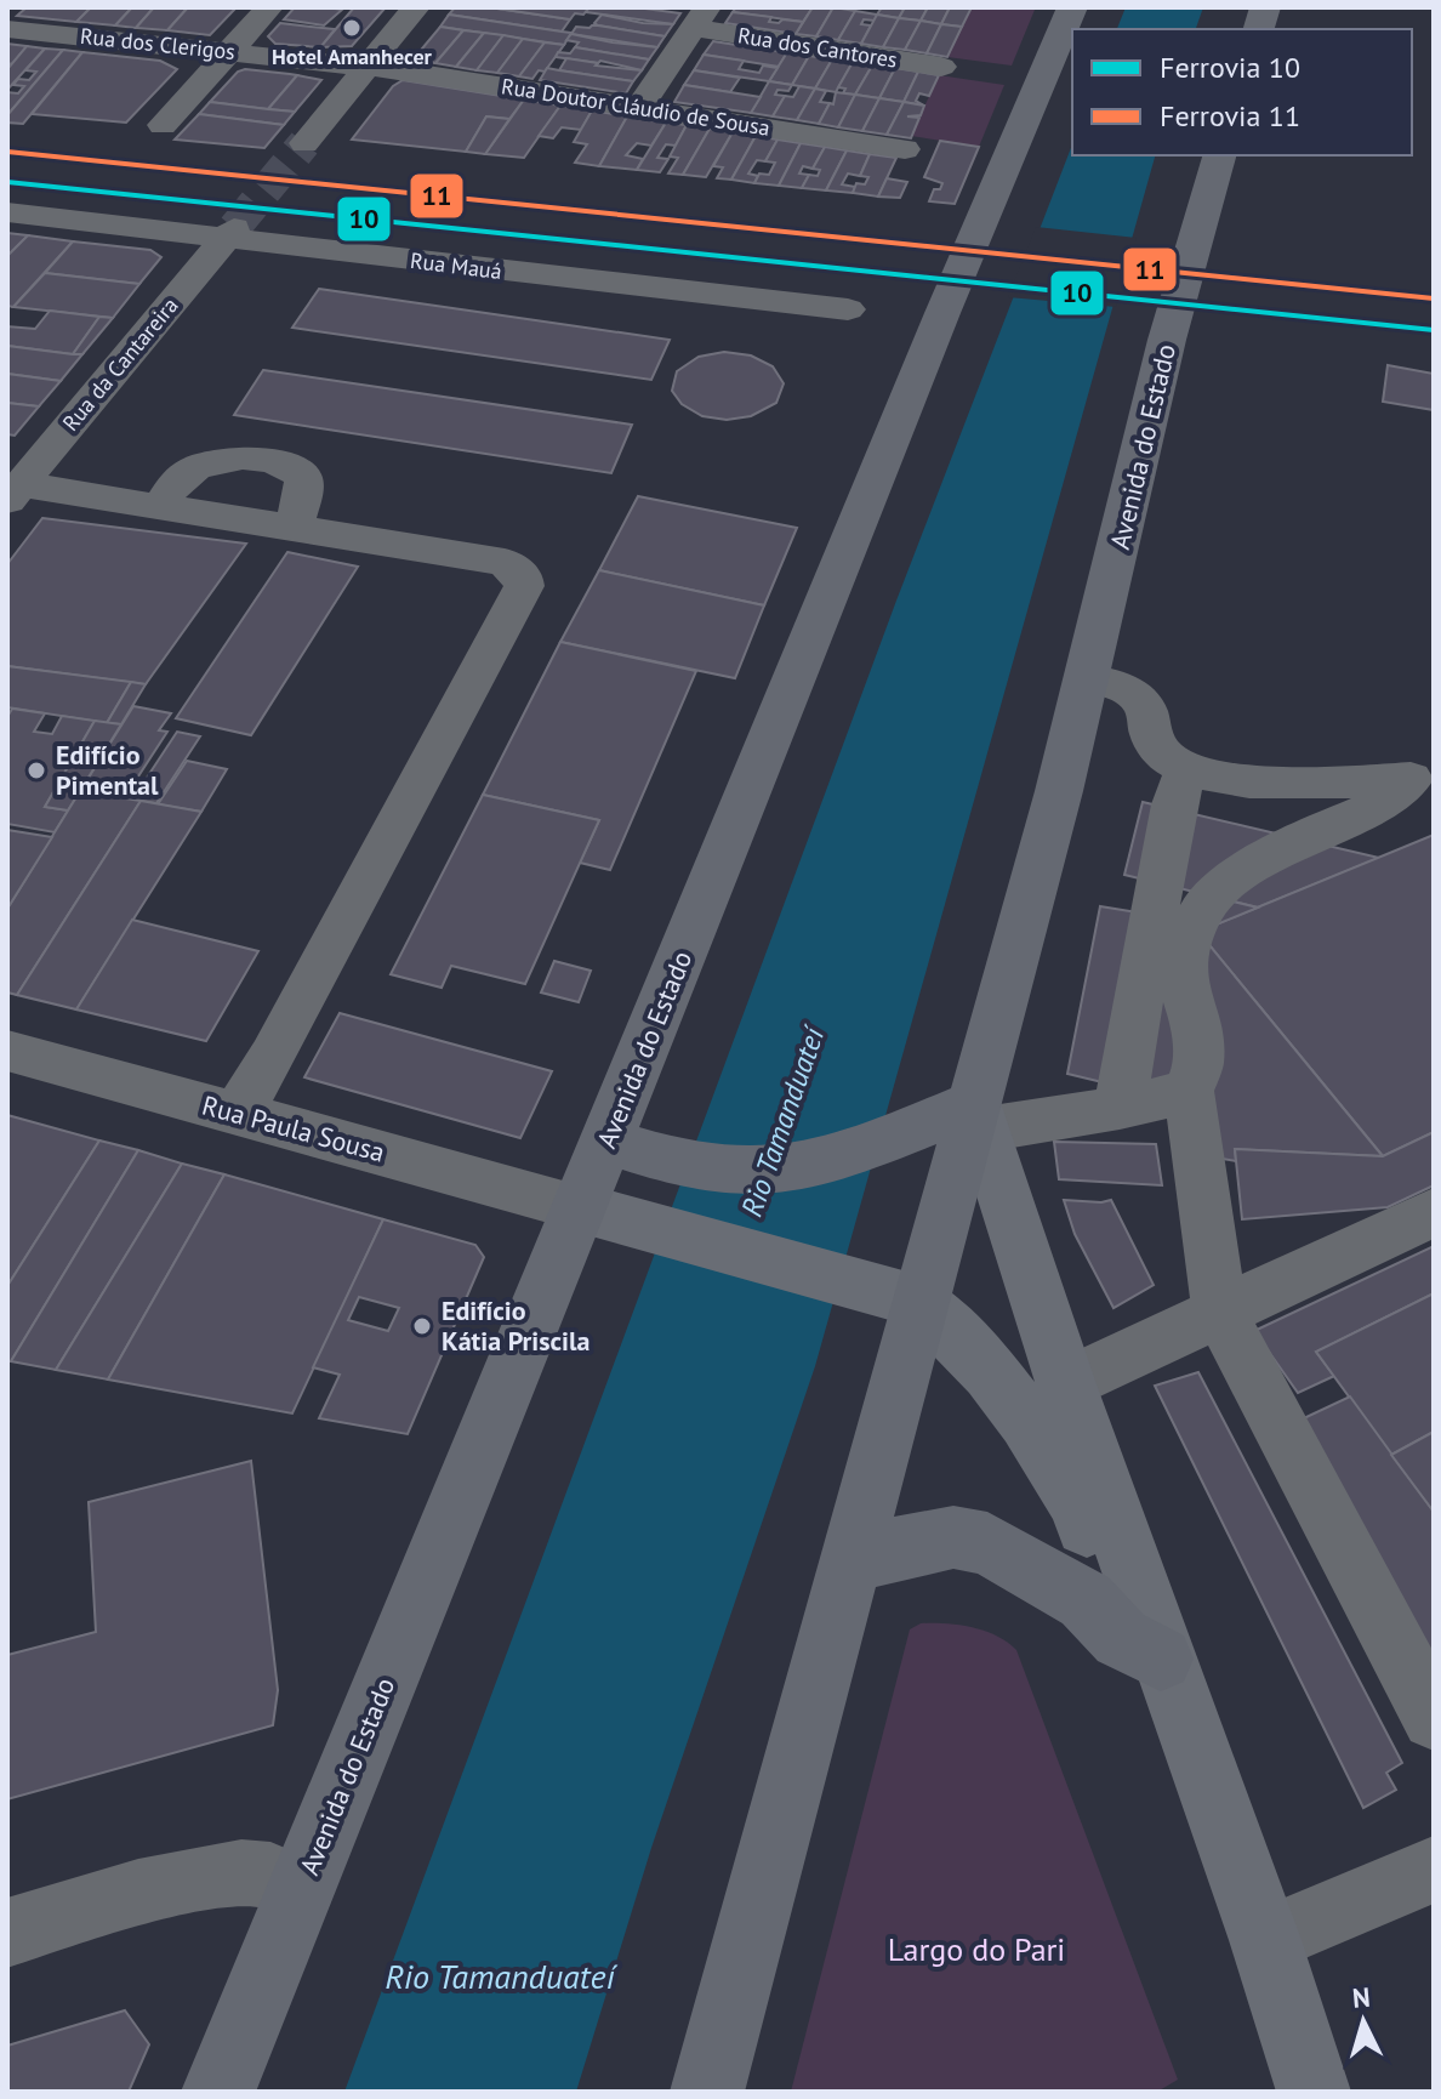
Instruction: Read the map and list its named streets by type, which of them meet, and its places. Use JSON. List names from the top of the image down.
{
  "streets": {
    "highway": ["Avenida do Estado"],
    "street": [
      "Rua dos Clerigos",
      "Rua dos Cantores",
      "Rua Doutor Cláudio de Sousa",
      "Rua Mauá",
      "Rua da Cantareira",
      "Rua Paula Sousa"
    ]
  },
  "crossings": [
    ["Rua dos Clerigos", "Rua Doutor Cláudio de Sousa"],
    ["Rua Mauá", "Rua da Cantareira"],
    ["Avenida do Estado", "Rua Paula Sousa"]
  ],
  "water": ["Rio Tamanduateí"],
  "parks": ["Largo do Pari"],
  "places": ["Hotel Amanhecer", "Edifício Pimental", "Edifício Kátia Priscila"],
  "lines": ["rail line 11", "rail line 10"],
  "legend": ["Ferrovia 10", "Ferrovia 11"],
  "north": "top"
}
